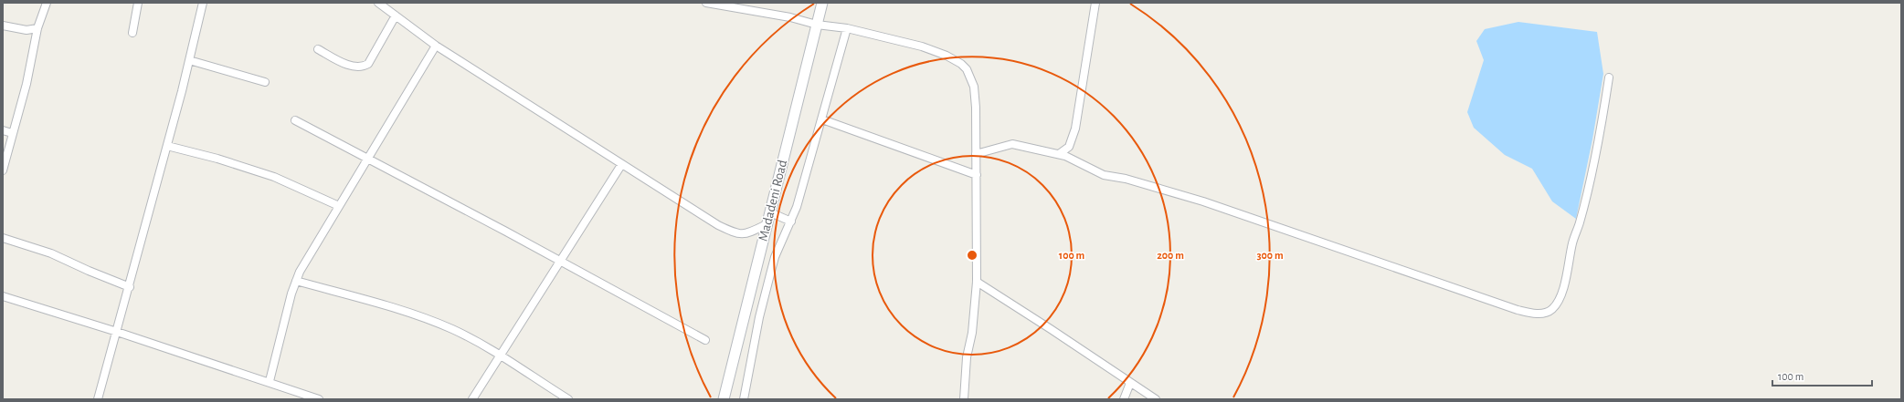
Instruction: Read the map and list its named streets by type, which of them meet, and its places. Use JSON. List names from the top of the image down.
{
  "streets": {
    "street": ["Madadeni Road"]
  },
  "scale_bar": "100 m",
  "rings": ["100 m", "200 m", "300 m"]
}
